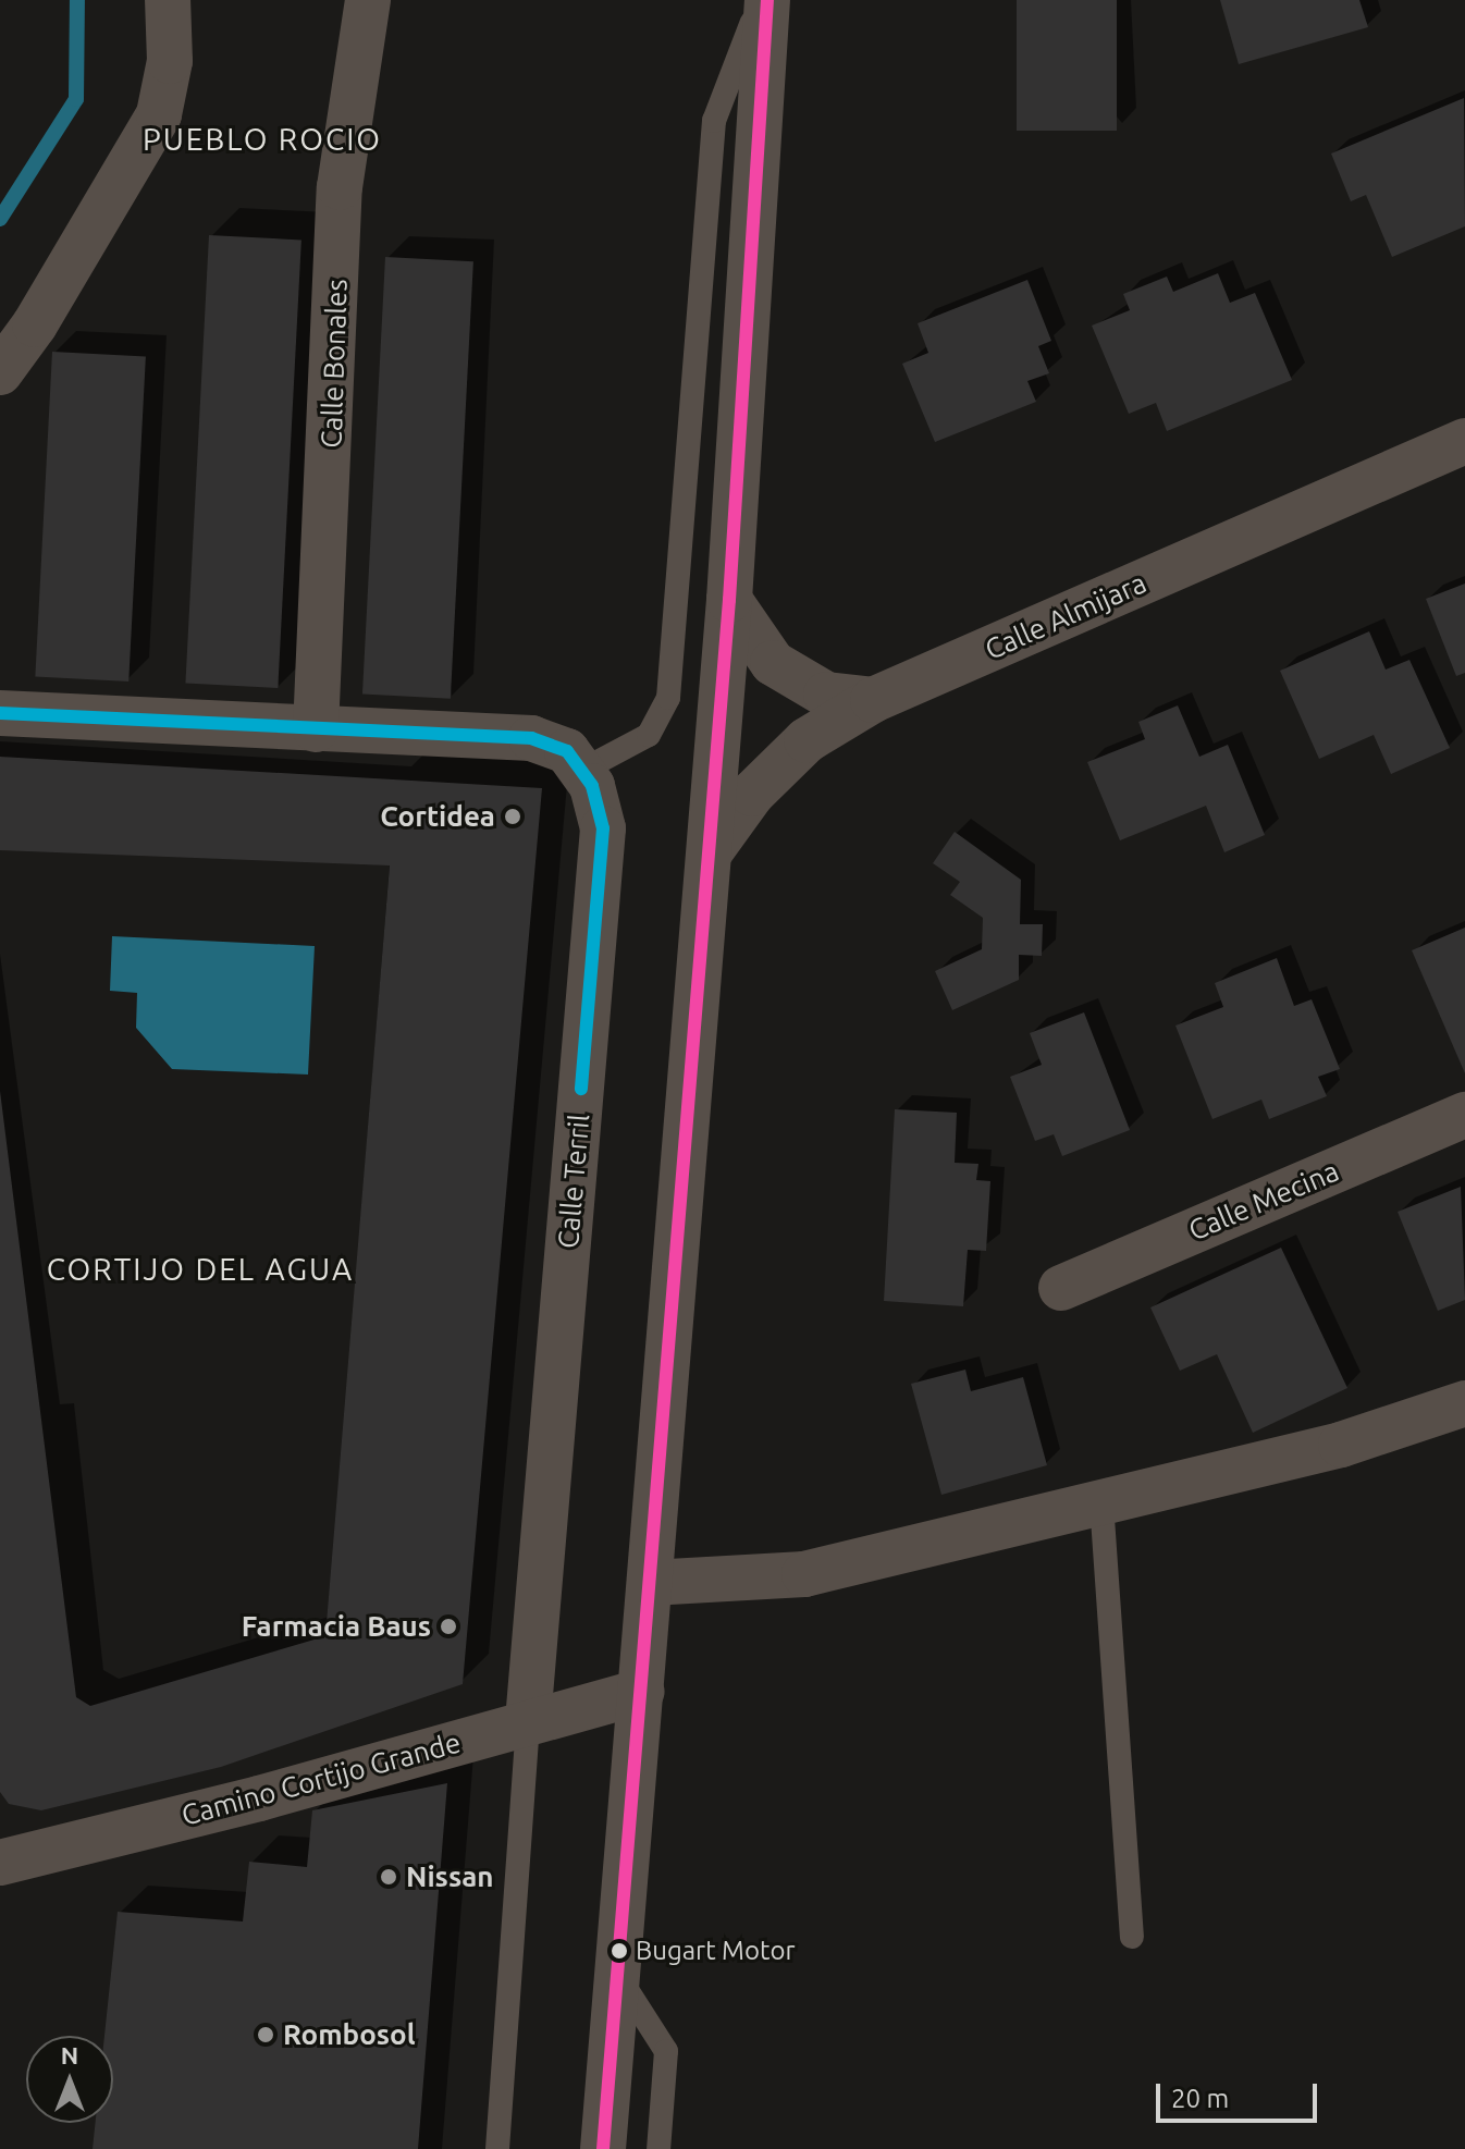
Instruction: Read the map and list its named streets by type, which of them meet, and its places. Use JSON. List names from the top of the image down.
{
  "streets": {
    "street": [
      "Calle Bonales",
      "Calle Almijara",
      "Calle Terril",
      "Calle Mecina",
      "Camino Cortijo Grande"
    ]
  },
  "crossings": [
    ["Calle Bonales", "Calle Terril"],
    ["Calle Terril", "Camino Cortijo Grande"]
  ],
  "districts": ["PUEBLO ROCIO", "CORTIJO DEL AGUA"],
  "places": [
    "Cortidea",
    "Farmacia Baus",
    "Nissan",
    "Bugart Motor",
    "Rombosol"
  ],
  "scale_bar": "20 m",
  "north": "top"
}
